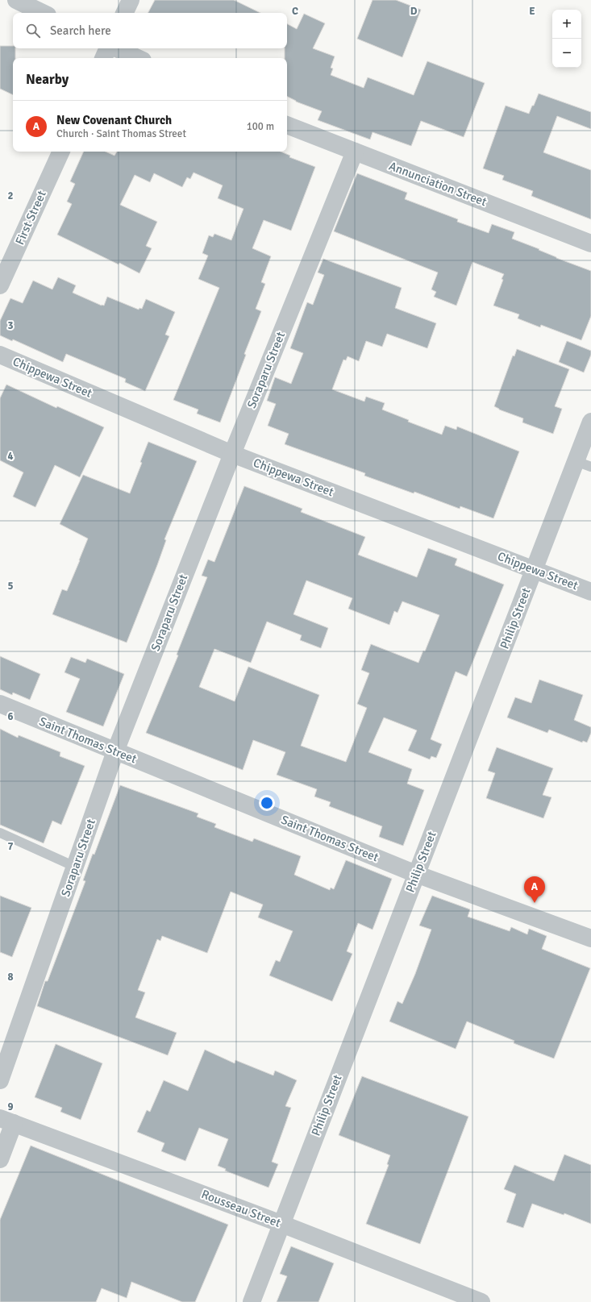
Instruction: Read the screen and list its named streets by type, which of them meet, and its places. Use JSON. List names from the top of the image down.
{
  "streets": {
    "street": [
      "Annunciation Street",
      "First Street",
      "Soraparu Street",
      "Chippewa Street",
      "Philip Street",
      "Saint Thomas Street",
      "Rousseau Street"
    ]
  },
  "crossings": [
    ["Annunciation Street", "Soraparu Street"],
    ["Soraparu Street", "Chippewa Street"],
    ["Soraparu Street", "Saint Thomas Street"],
    ["Chippewa Street", "Philip Street"],
    ["Philip Street", "Saint Thomas Street"],
    ["Philip Street", "Rousseau Street"]
  ],
  "page": {
    "map_buttons": ["+", "−"],
    "search": "Search here",
    "heading": "Nearby",
    "list": [
      {
        "mark": "A",
        "name": "New Covenant Church",
        "note": "Church · Saint Thomas Street",
        "value": "100 m"
      }
    ],
    "pins": "A"
  },
  "grid": {
    "columns": ["C", "D", "E"],
    "rows": [
      "2",
      "3",
      "4",
      "5",
      "6",
      "7",
      "8",
      "9"
    ]
  }
}
